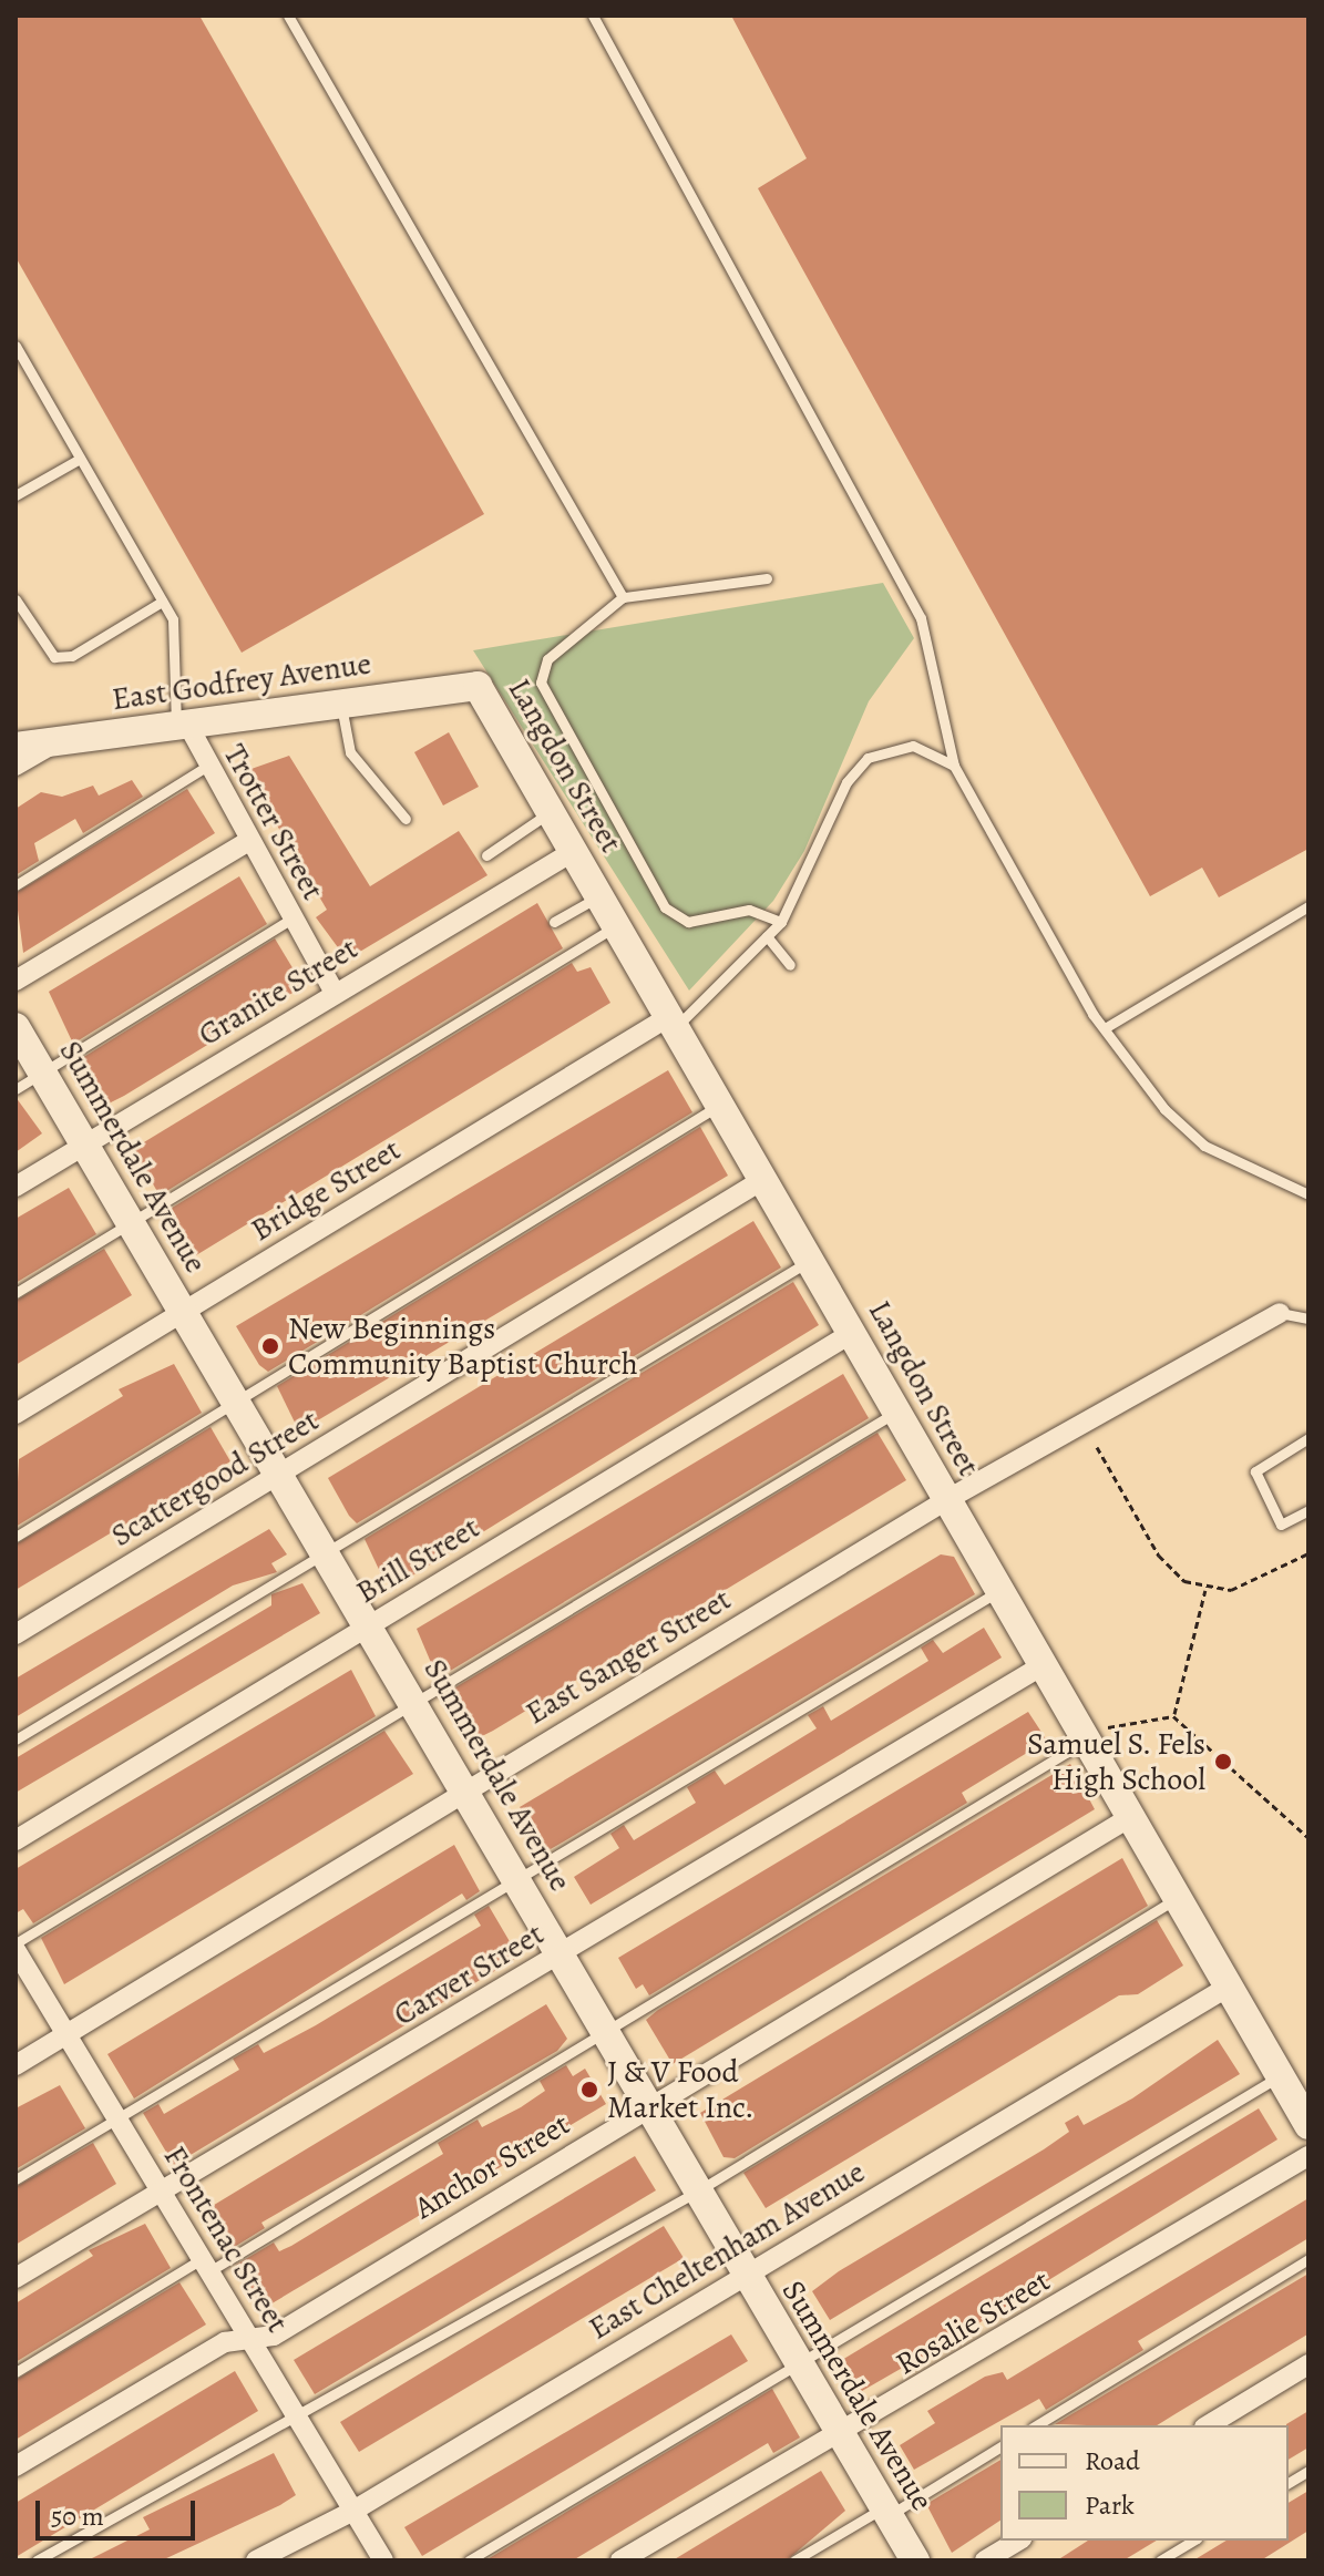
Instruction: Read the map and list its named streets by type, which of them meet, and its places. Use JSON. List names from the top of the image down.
{
  "streets": {
    "street": [
      "East Godfrey Avenue",
      "Langdon Street",
      "Trotter Street",
      "Granite Street",
      "Summerdale Avenue",
      "Bridge Street",
      "Scattergood Street",
      "Brill Street",
      "East Sanger Street",
      "Carver Street",
      "Anchor Street",
      "Frontenac Street",
      "East Cheltenham Avenue",
      "Rosalie Street"
    ]
  },
  "crossings": [
    ["East Godfrey Avenue", "Langdon Street"],
    ["East Godfrey Avenue", "Trotter Street"],
    ["Langdon Street", "Granite Street"],
    ["Langdon Street", "Bridge Street"],
    ["Langdon Street", "Scattergood Street"],
    ["Langdon Street", "Brill Street"],
    ["Langdon Street", "East Sanger Street"],
    ["Langdon Street", "Carver Street"],
    ["Langdon Street", "Anchor Street"],
    ["Langdon Street", "East Cheltenham Avenue"],
    ["Trotter Street", "Granite Street"],
    ["Granite Street", "Summerdale Avenue"],
    ["Summerdale Avenue", "Bridge Street"],
    ["Summerdale Avenue", "Scattergood Street"],
    ["Summerdale Avenue", "Brill Street"],
    ["Summerdale Avenue", "East Sanger Street"],
    ["Summerdale Avenue", "Carver Street"],
    ["Summerdale Avenue", "Anchor Street"],
    ["Summerdale Avenue", "East Cheltenham Avenue"],
    ["Summerdale Avenue", "Rosalie Street"],
    ["East Sanger Street", "Frontenac Street"],
    ["Carver Street", "Frontenac Street"],
    ["Anchor Street", "Frontenac Street"],
    ["Frontenac Street", "East Cheltenham Avenue"]
  ],
  "places": ["New Beginnings Community Baptist Church", "Samuel S. Fels High School", "J & V Food Market Inc."],
  "legend": ["Road", "Park"],
  "scale_bar": "50 m"
}
